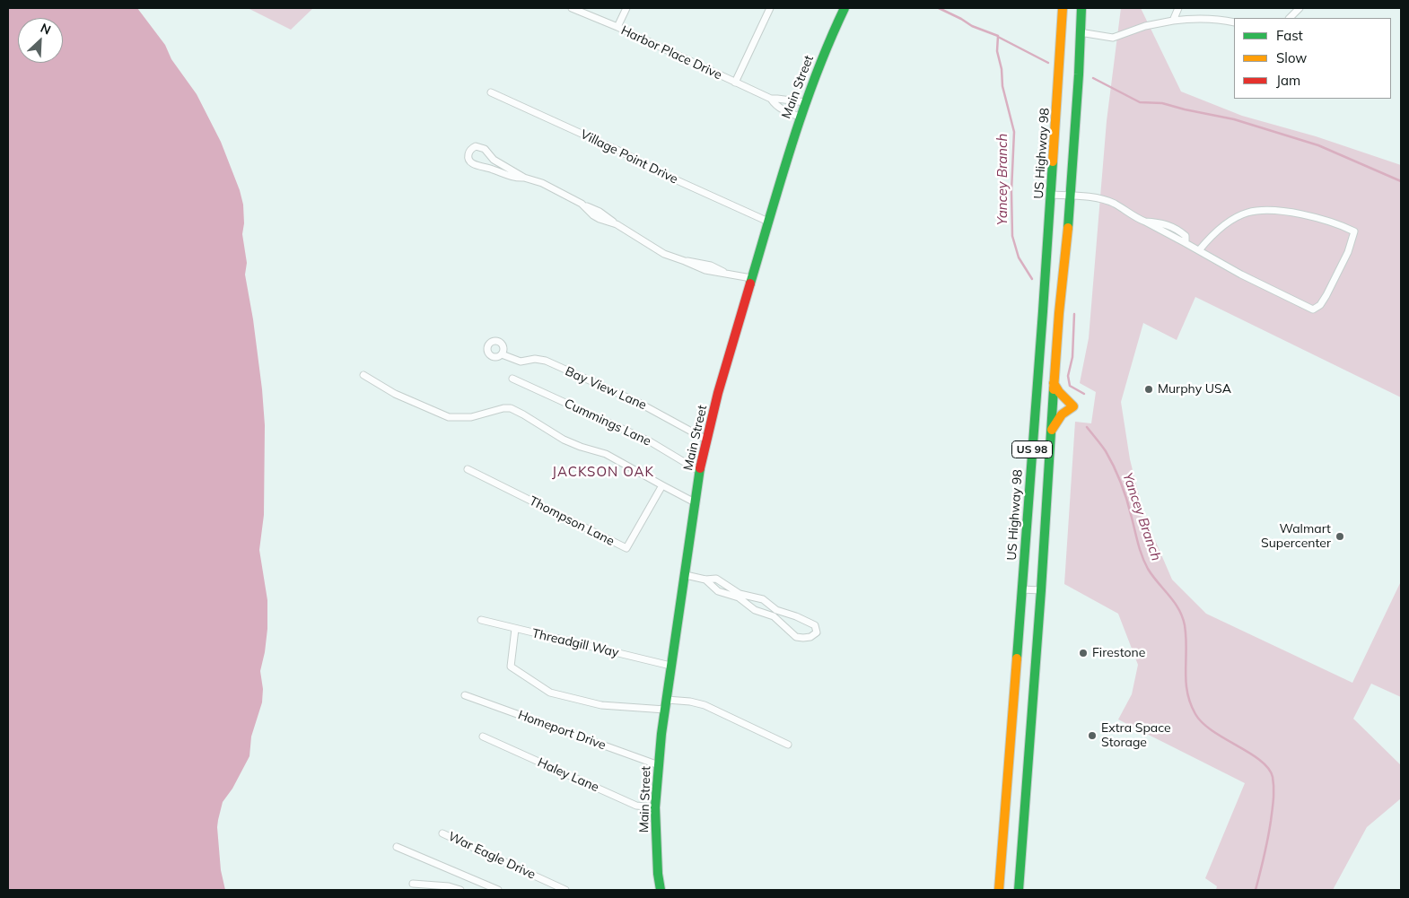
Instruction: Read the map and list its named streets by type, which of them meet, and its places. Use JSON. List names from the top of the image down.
{
  "streets": {
    "main road": ["Main Street", "US Highway 98", "US 98"],
    "street": [
      "Harbor Place Drive",
      "Village Point Drive",
      "Bay View Lane",
      "Cummings Lane",
      "Thompson Lane",
      "Threadgill Way",
      "Homeport Drive",
      "Haley Lane",
      "War Eagle Drive"
    ]
  },
  "crossings": [
    ["Harbor Place Drive", "Main Street"],
    ["Main Street", "Village Point Drive"],
    ["Main Street", "Bay View Lane"],
    ["Main Street", "Cummings Lane"],
    ["Main Street", "Threadgill Way"],
    ["Main Street", "Homeport Drive"],
    ["Main Street", "Haley Lane"]
  ],
  "districts": ["JACKSON OAK"],
  "water": ["Yancey Branch"],
  "places": [
    "Murphy USA",
    "Walmart Supercenter",
    "Firestone",
    "Extra Space Storage"
  ],
  "legend": ["Fast", "Slow", "Jam"],
  "north": "top right"
}
